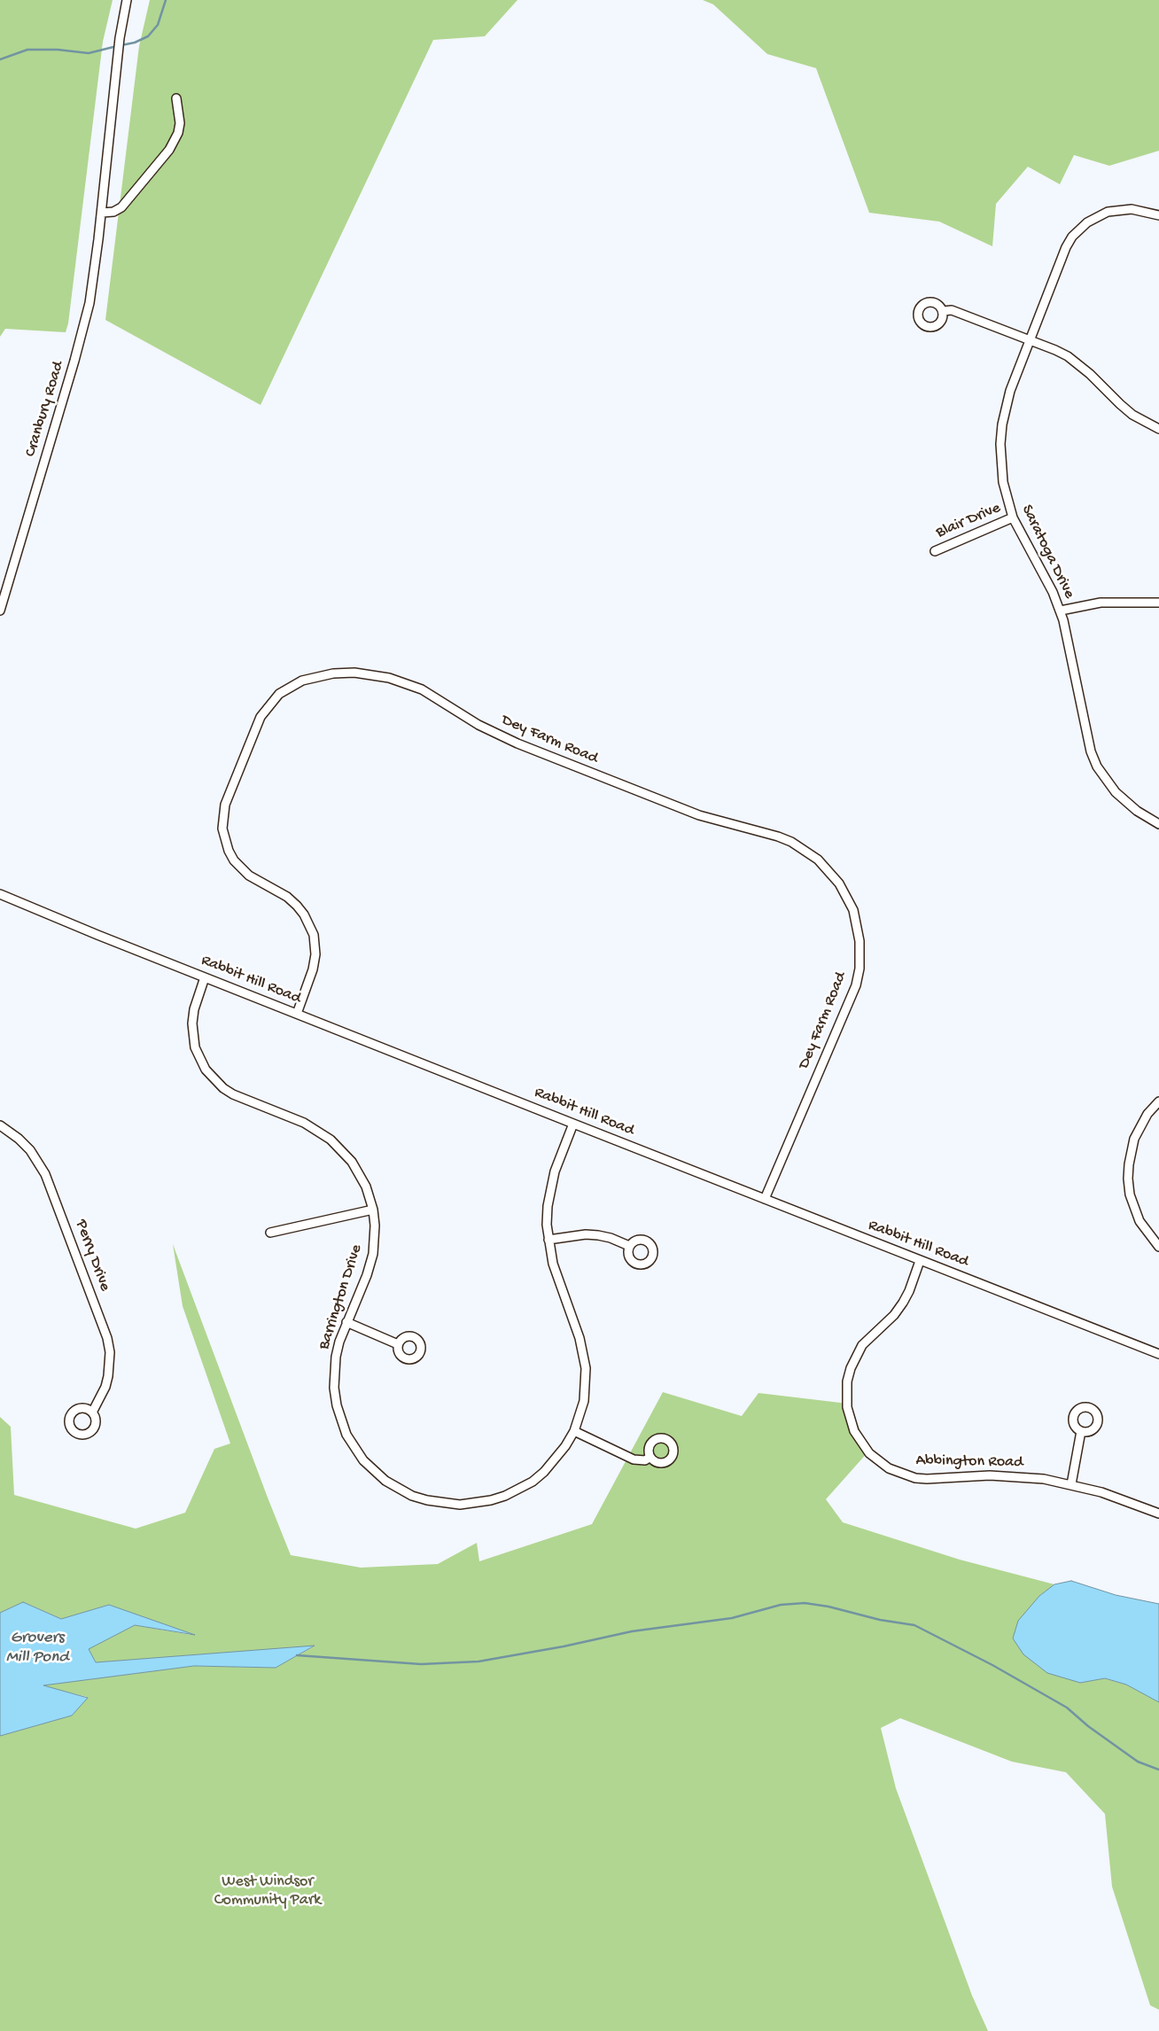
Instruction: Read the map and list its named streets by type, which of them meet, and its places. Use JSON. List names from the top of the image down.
{
  "streets": {
    "street": [
      "Cranbury Road",
      "Blair Drive",
      "Saratoga Drive",
      "Dey Farm Road",
      "Rabbit Hill Road",
      "Perry Drive",
      "Barrington Drive",
      "Abbington Road"
    ]
  },
  "crossings": [
    ["Blair Drive", "Saratoga Drive"],
    ["Dey Farm Road", "Rabbit Hill Road"],
    ["Rabbit Hill Road", "Barrington Drive"],
    ["Rabbit Hill Road", "Abbington Road"]
  ],
  "water": ["Grovers Mill Pond"],
  "parks": ["West Windsor Community Park"]
}
